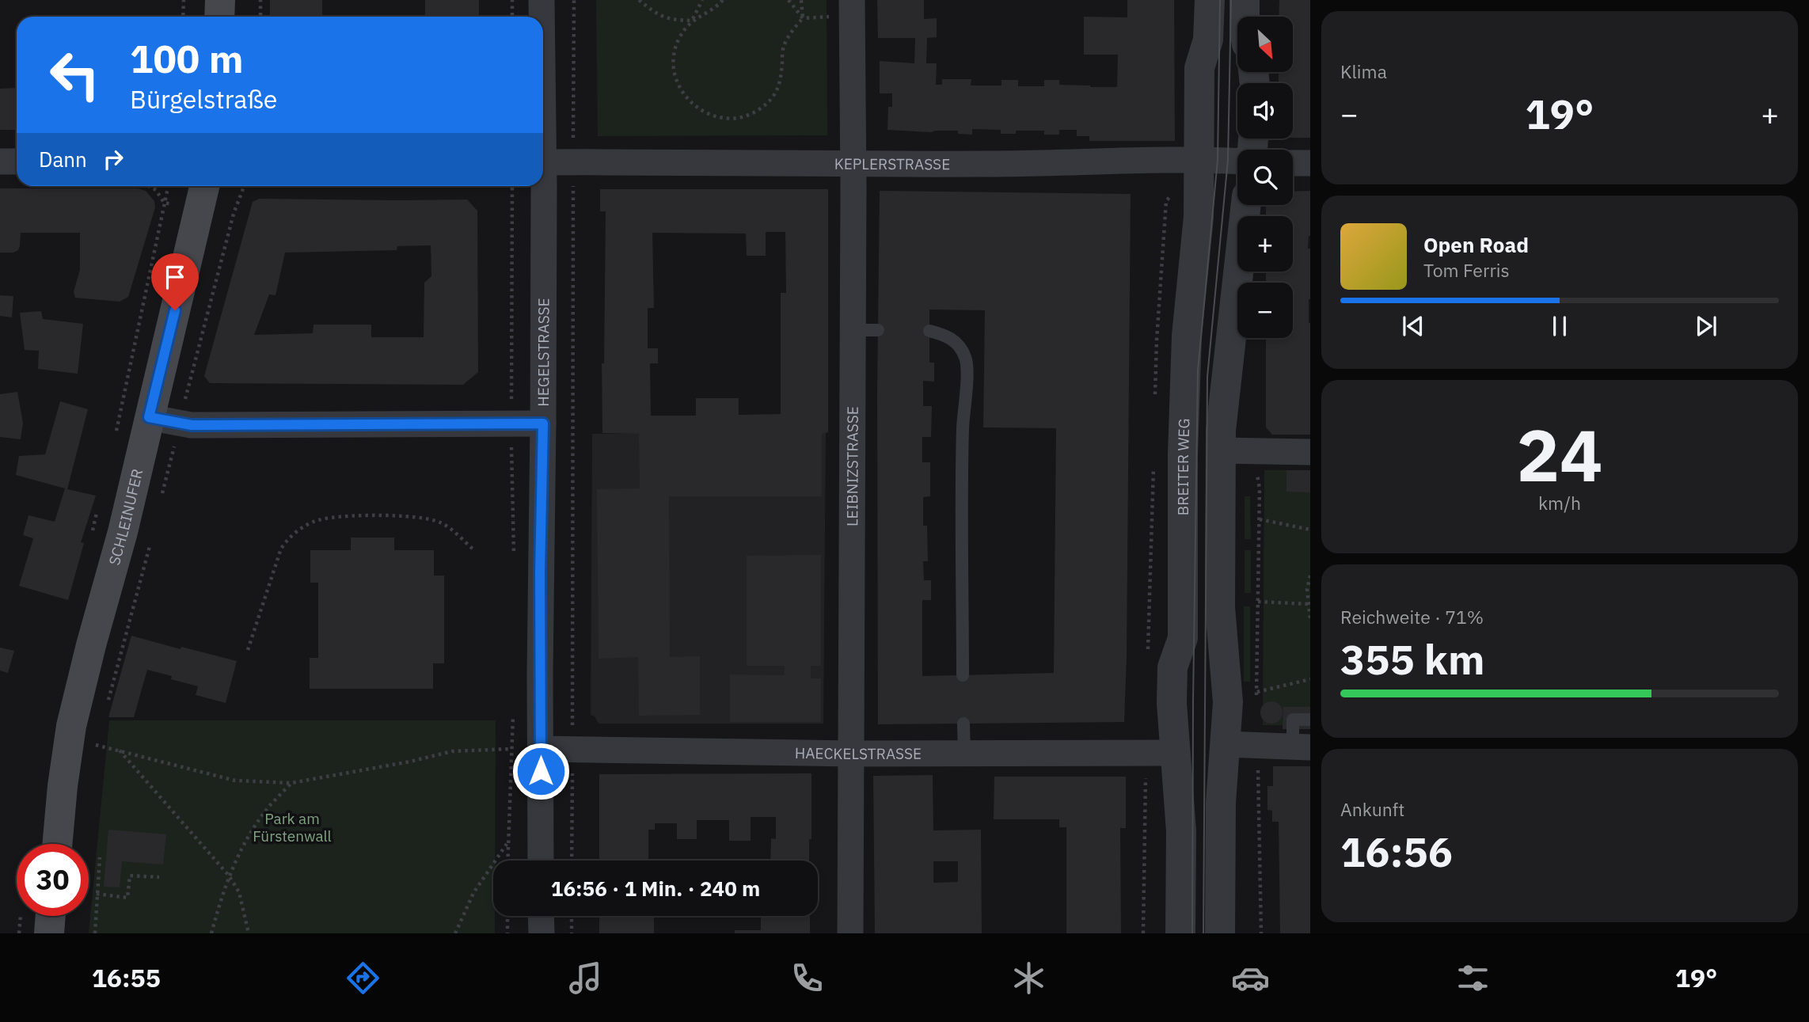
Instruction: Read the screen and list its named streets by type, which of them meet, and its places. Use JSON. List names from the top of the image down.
{
  "streets": {
    "main road": ["SCHLEINUFER"],
    "street": [
      "KEPLERSTRASSE",
      "HEGELSTRASSE",
      "LEIBNIZSTRASSE",
      "BREITER WEG",
      "HAECKELSTRASSE"
    ]
  },
  "crossings": [
    ["KEPLERSTRASSE", "HEGELSTRASSE"],
    ["KEPLERSTRASSE", "LEIBNIZSTRASSE"],
    ["KEPLERSTRASSE", "BREITER WEG"],
    ["HEGELSTRASSE", "HAECKELSTRASSE"],
    ["LEIBNIZSTRASSE", "HAECKELSTRASSE"],
    ["BREITER WEG", "HAECKELSTRASSE"]
  ],
  "parks": ["Park am Fürstenwall"],
  "north": "bottom right",
  "page": {
    "tile": [
      "Klima",
      ["24", "km/h"],
      ["Reichweite · 71%", "355 km"],
      ["Ankunft", "16:56"]
    ],
    "map_buttons": ["+", "−"],
    "turn": ["100 m", "Bürgelstraße"],
    "heat": ["−", "19°", "+"],
    "then": "Dann",
    "song": ["Open Road", "Tom Ferris"],
    "limit": "30",
    "trip": "16:56 · 1 Min. · 240 m",
    "tabs": ["16:55", "19°"]
  }
}
